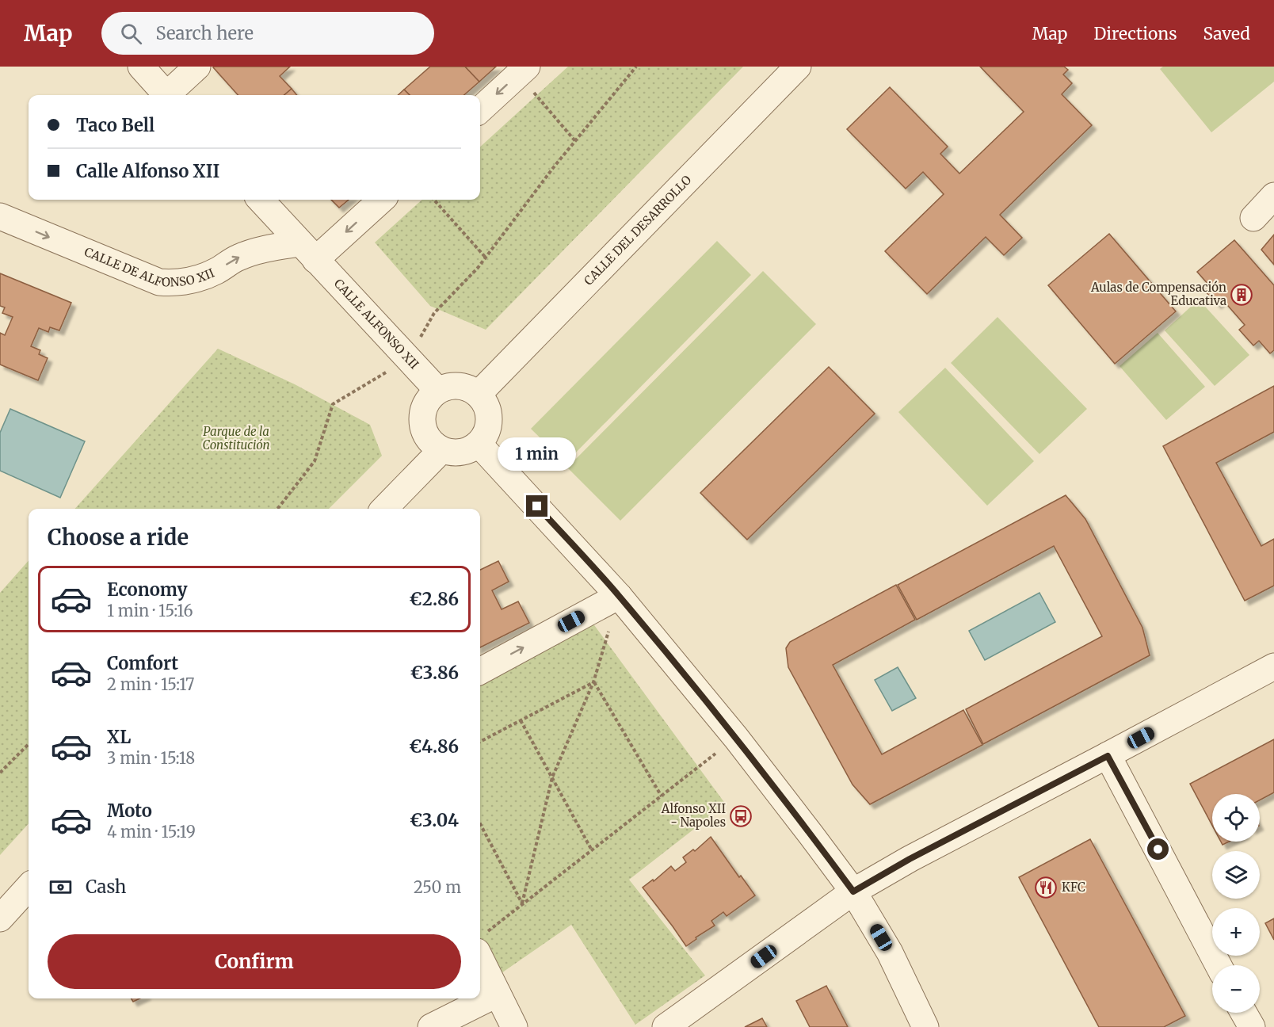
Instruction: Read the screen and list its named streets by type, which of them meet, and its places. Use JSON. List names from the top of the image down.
{
  "streets": {
    "street": ["CALLE DEL DESARROLLO", "CALLE DE ALFONSO XII", "CALLE ALFONSO XII"]
  },
  "crossings": [
    ["CALLE DEL DESARROLLO", "CALLE ALFONSO XII"],
    ["CALLE DE ALFONSO XII", "CALLE ALFONSO XII"]
  ],
  "one_way": ["CALLE DE ALFONSO XII"],
  "parks": ["Parque de la Constitución"],
  "places": {
    "building": ["Aulas de Compensación Educativa"],
    "bus stop": ["Alfonso XII - Napoles"],
    "restaurant": ["KFC"]
  },
  "page": {
    "header": "Map",
    "search": "Search here",
    "nav": ["Map", "Directions", "Saved"],
    "banner": ["Taco Bell", "Calle Alfonso XII"],
    "bubble": "1 min",
    "heading": "Choose a ride",
    "list": [
      {
        "name": "Economy",
        "note": "1 min · 15:16",
        "value": "€2.86"
      },
      {
        "name": "Comfort",
        "note": "2 min · 15:17",
        "value": "€3.86"
      },
      {
        "name": "XL",
        "note": "3 min · 15:18",
        "value": "€4.86"
      },
      {
        "name": "Moto",
        "note": "4 min · 15:19",
        "value": "€3.04"
      }
    ],
    "map_buttons": ["+", "−"],
    "pay": ["Cash", "250 m"],
    "buttons": "Confirm"
  }
}
